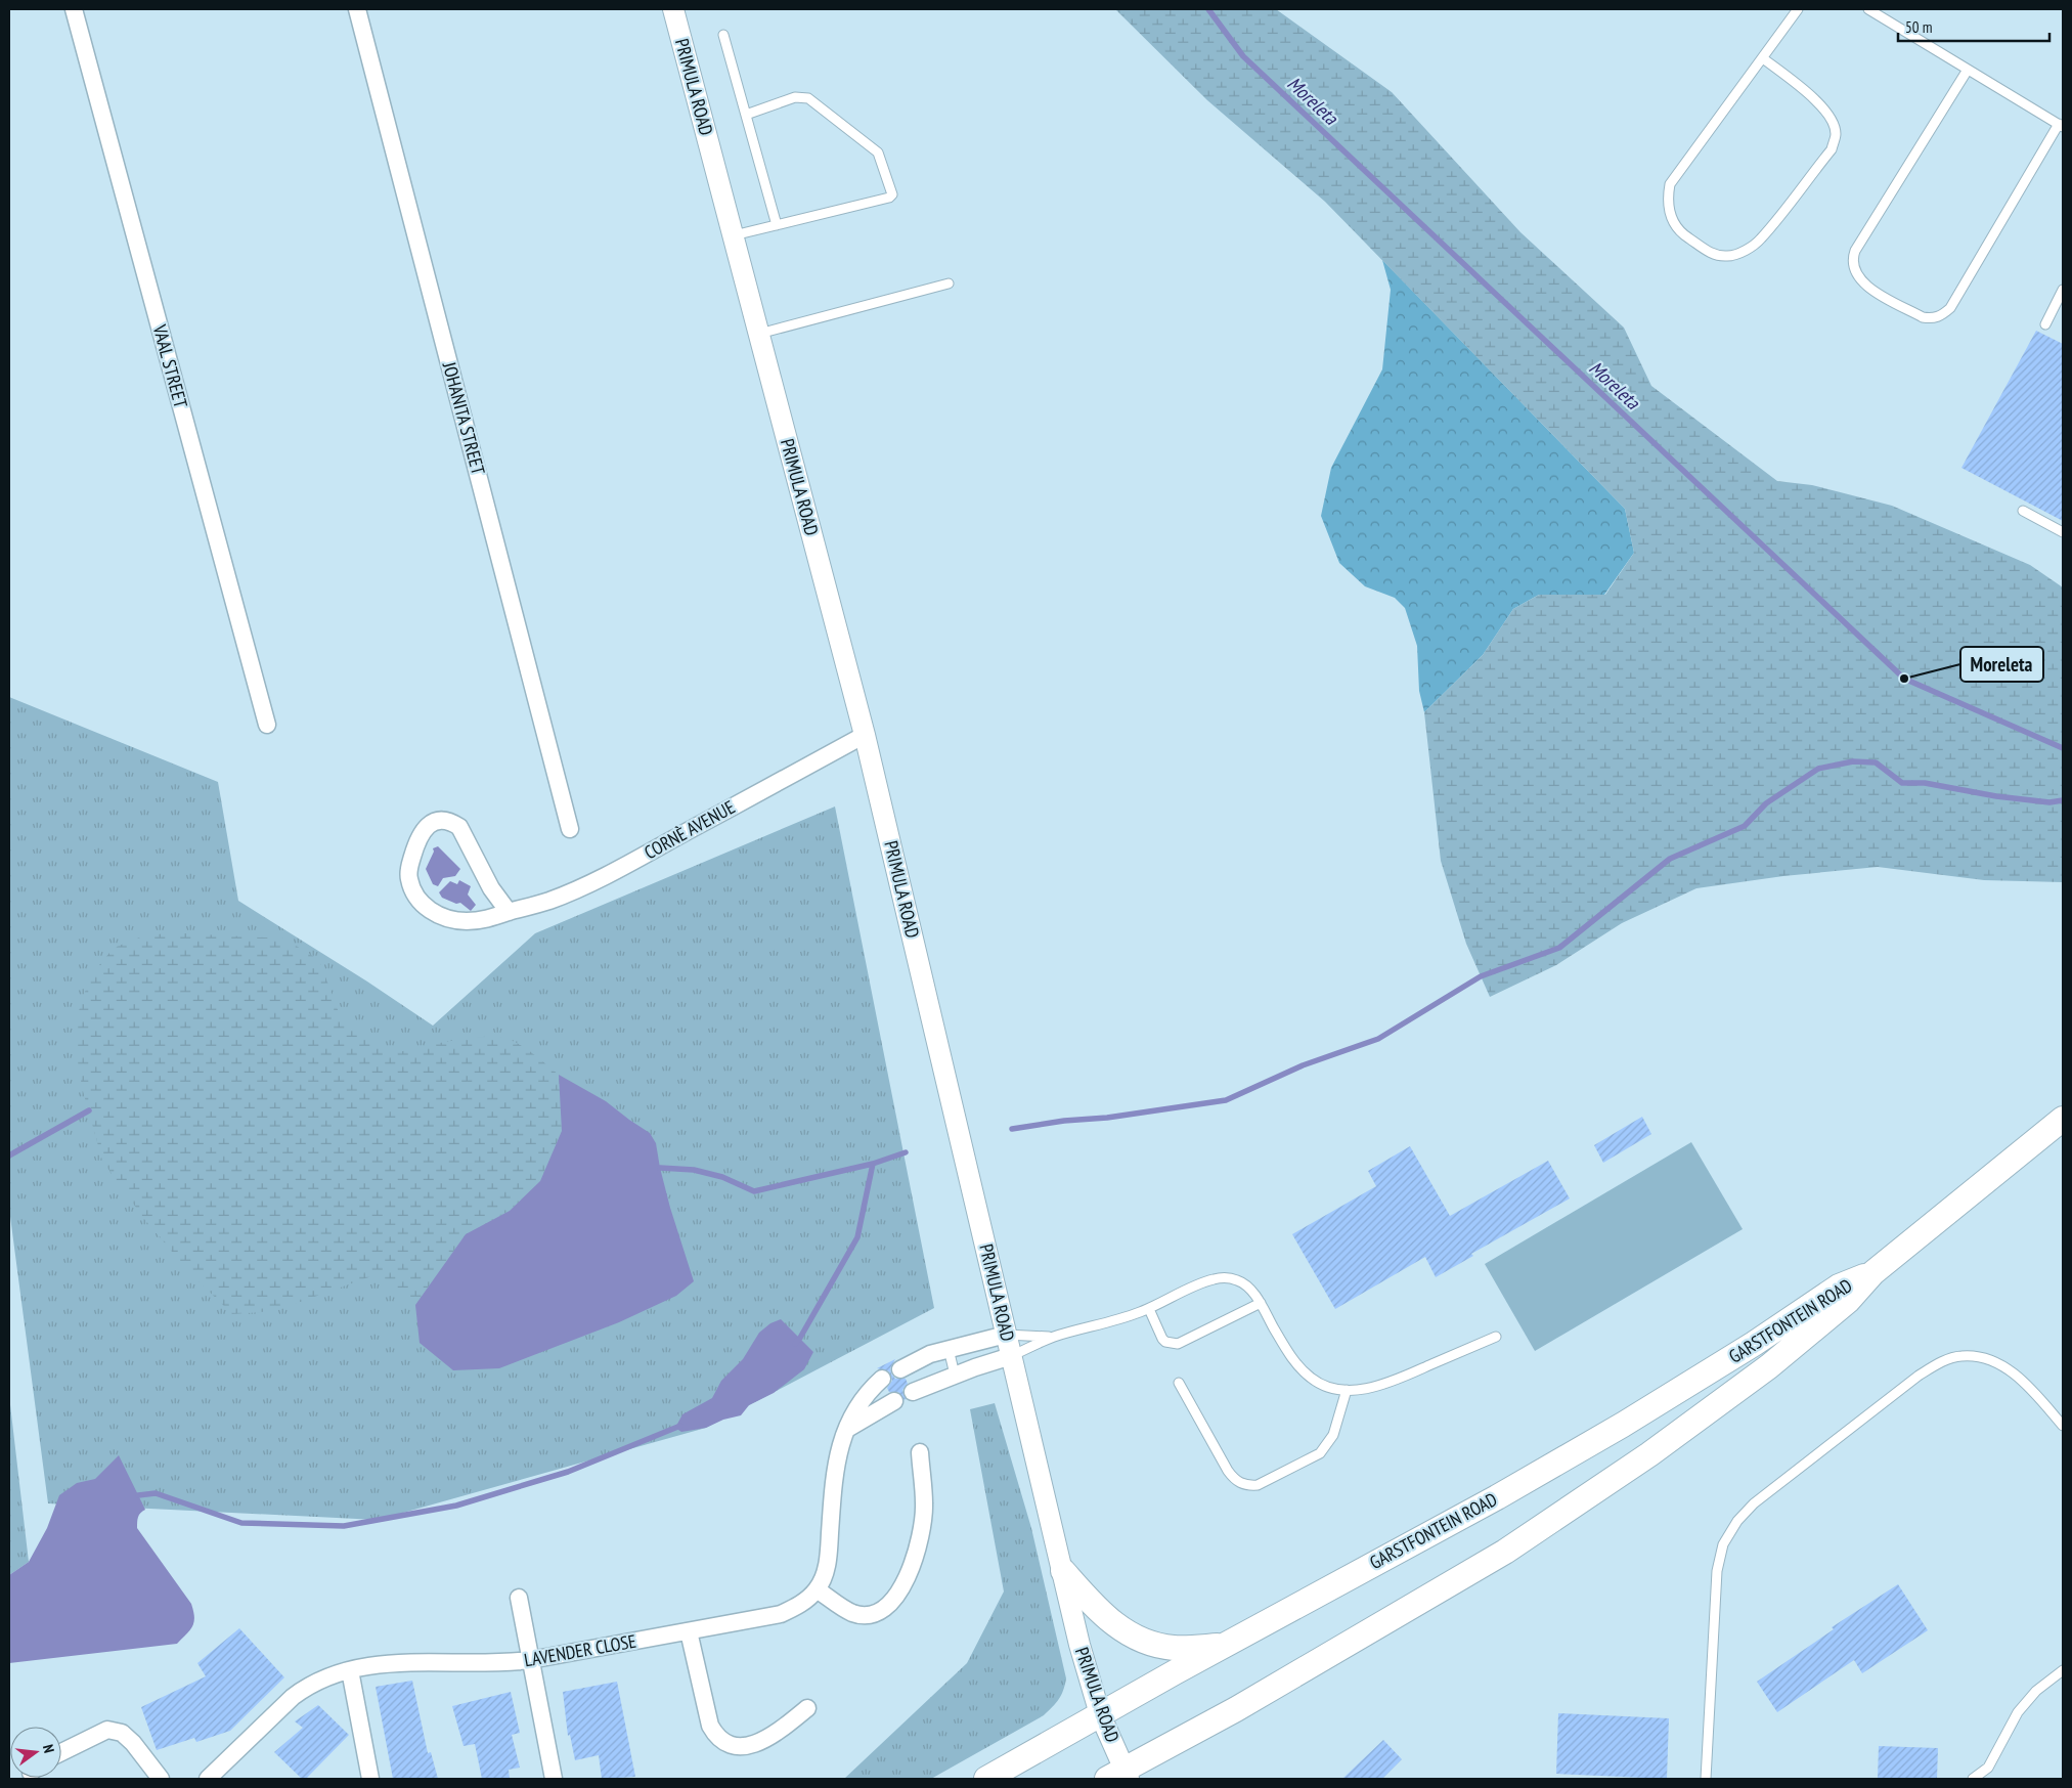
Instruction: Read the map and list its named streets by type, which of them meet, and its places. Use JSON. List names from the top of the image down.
{
  "streets": {
    "main road": ["GARSTFONTEIN ROAD"],
    "street": [
      "PRIMULA ROAD",
      "VAAL STREET",
      "JOHANITA STREET",
      "CORNÈ AVENUE",
      "LAVENDER CLOSE"
    ]
  },
  "crossings": [
    ["PRIMULA ROAD", "CORNÈ AVENUE"],
    ["PRIMULA ROAD", "GARSTFONTEIN ROAD"]
  ],
  "water": ["Moreleta"],
  "places": ["Moreleta"],
  "scale_bar": "50 m",
  "north": "right"
}
